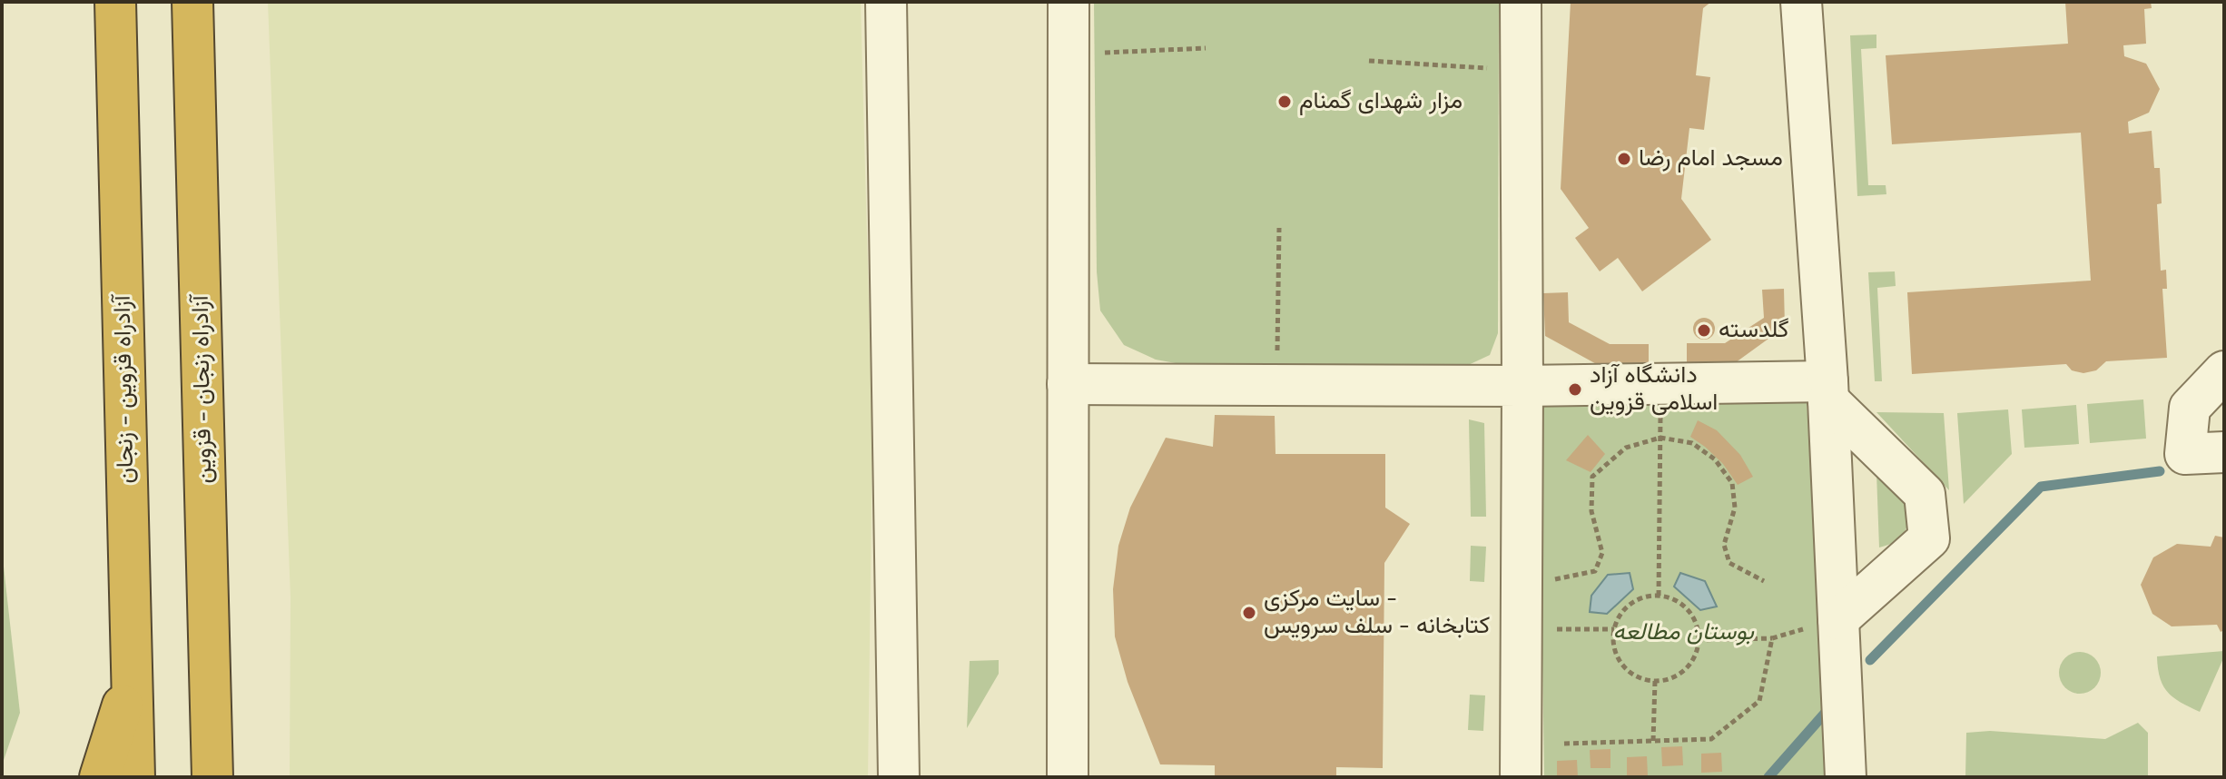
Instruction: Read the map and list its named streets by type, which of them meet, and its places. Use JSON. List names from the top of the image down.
{
  "streets": {
    "highway": ["آزادراه قزوین - زنجان", "آزادراه زنجان - قزوین"]
  },
  "parks": ["بوستان مطالعه"],
  "places": [
    "مزار شهدای گمنام",
    "مسجد امام رضا",
    "گلدسته",
    "دانشگاه آزاد اسلامی قزوین",
    "سایت مرکزی - کتابخانه - سلف سرویس"
  ]
}
